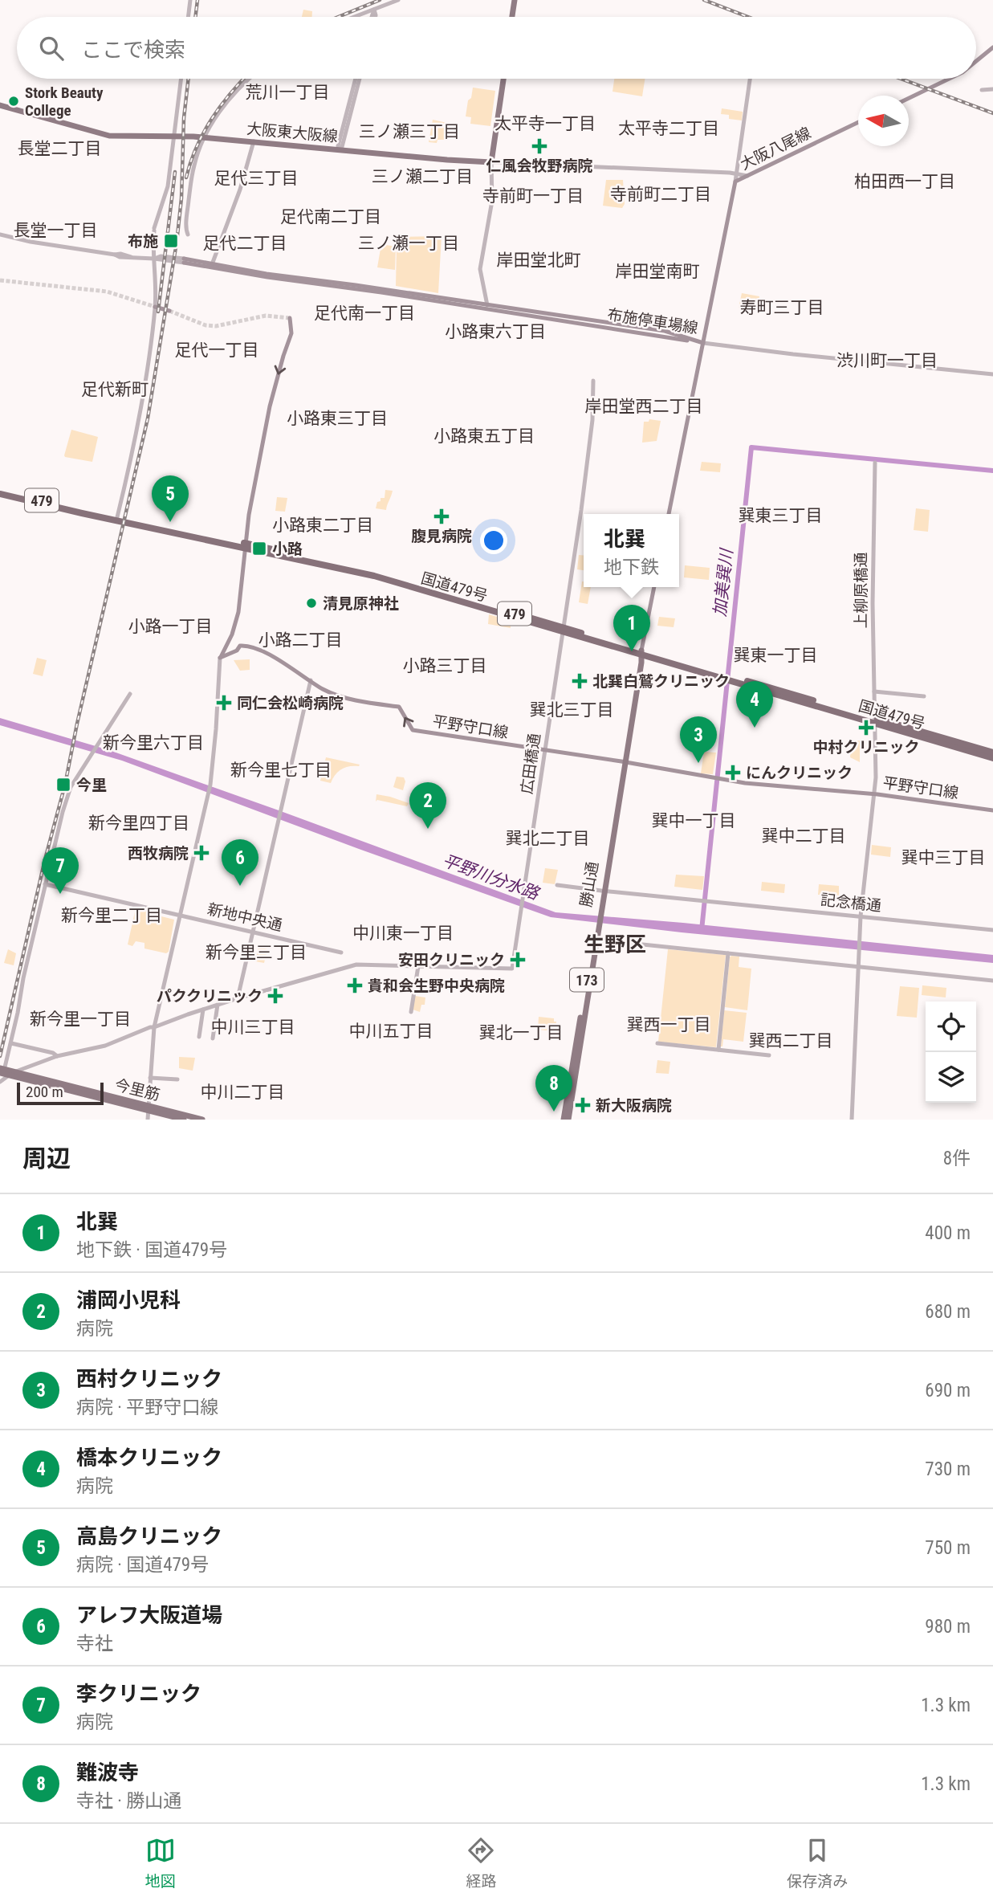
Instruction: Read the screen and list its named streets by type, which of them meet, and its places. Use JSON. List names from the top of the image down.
{
  "streets": {
    "highway": ["479", "国道479号"],
    "main road": [
      "大阪東大阪線",
      "大阪八尾線",
      "布施停車場線",
      "平野守口線",
      "勝山通",
      "173",
      "今里筋"
    ],
    "street": [
      "上柳原橋通",
      "広田橋通",
      "記念橋通",
      "新地中央通"
    ]
  },
  "crossings": [
    ["大阪八尾線", "布施停車場線"],
    ["国道479号", "上柳原橋通"],
    ["国道479号", "広田橋通"],
    ["国道479号", "勝山通"],
    ["上柳原橋通", "平野守口線"],
    ["上柳原橋通", "記念橋通"],
    ["平野守口線", "広田橋通"],
    ["平野守口線", "勝山通"],
    ["勝山通", "記念橋通"]
  ],
  "districts": [
    "荒川一丁目",
    "太平寺一丁目",
    "太平寺二丁目",
    "三ノ瀬三丁目",
    "長堂二丁目",
    "三ノ瀬二丁目",
    "足代三丁目",
    "柏田西一丁目",
    "寺前町二丁目",
    "寺前町一丁目",
    "足代南二丁目",
    "長堂一丁目",
    "足代二丁目",
    "三ノ瀬一丁目",
    "岸田堂北町",
    "岸田堂南町",
    "寿町三丁目",
    "足代南一丁目",
    "小路東六丁目",
    "足代一丁目",
    "渋川町一丁目",
    "足代新町",
    "岸田堂西二丁目",
    "小路東三丁目",
    "小路東五丁目",
    "巽東三丁目",
    "小路東二丁目",
    "小路一丁目",
    "小路二丁目",
    "巽東一丁目",
    "小路三丁目",
    "巽北三丁目",
    "新今里六丁目",
    "新今里七丁目",
    "巽中一丁目",
    "新今里四丁目",
    "巽中二丁目",
    "巽北二丁目",
    "巽中三丁目",
    "新今里二丁目",
    "中川東一丁目",
    "生野区",
    "新今里三丁目",
    "新今里一丁目",
    "巽西一丁目",
    "中川三丁目",
    "中川五丁目",
    "巽北一丁目",
    "巽西二丁目",
    "中川二丁目"
  ],
  "water": ["加美巽川", "平野川分水路"],
  "places": {
    "other": ["Stork Beauty College", "清見原神社"],
    "health": [
      "仁風会牧野病院",
      "腹見病院",
      "北巽白鷲クリニック",
      "同仁会松崎病院",
      "中村クリニック",
      "にんクリニック",
      "西牧病院",
      "安田クリニック",
      "貴和会生野中央病院",
      "パククリニック",
      "新大阪病院"
    ],
    "transit": ["布施", "小路", "今里"]
  },
  "scale_bar": "200 m",
  "north": "left",
  "page": {
    "search": "ここで検索",
    "pins": [
      "5",
      "1",
      "4",
      "3",
      "2",
      "6",
      "7",
      "8"
    ],
    "popup": ["北巽", "地下鉄"],
    "scale": "200 m",
    "heading": ["周辺", "8件"],
    "list": [
      {
        "mark": "1",
        "name": "北巽",
        "note": "地下鉄 · 国道479号",
        "value": "400 m"
      },
      {
        "mark": "2",
        "name": "浦岡小児科",
        "note": "病院",
        "value": "680 m"
      },
      {
        "mark": "3",
        "name": "西村クリニック",
        "note": "病院 · 平野守口線",
        "value": "690 m"
      },
      {
        "mark": "4",
        "name": "橋本クリニック",
        "note": "病院",
        "value": "730 m"
      },
      {
        "mark": "5",
        "name": "高島クリニック",
        "note": "病院 · 国道479号",
        "value": "750 m"
      },
      {
        "mark": "6",
        "name": "アレフ大阪道場",
        "note": "寺社",
        "value": "980 m"
      },
      {
        "mark": "7",
        "name": "李クリニック",
        "note": "病院",
        "value": "1.3 km"
      },
      {
        "mark": "8",
        "name": "難波寺",
        "note": "寺社 · 勝山通",
        "value": "1.3 km"
      }
    ],
    "nav": ["地図", "経路", "保存済み"]
  }
}
